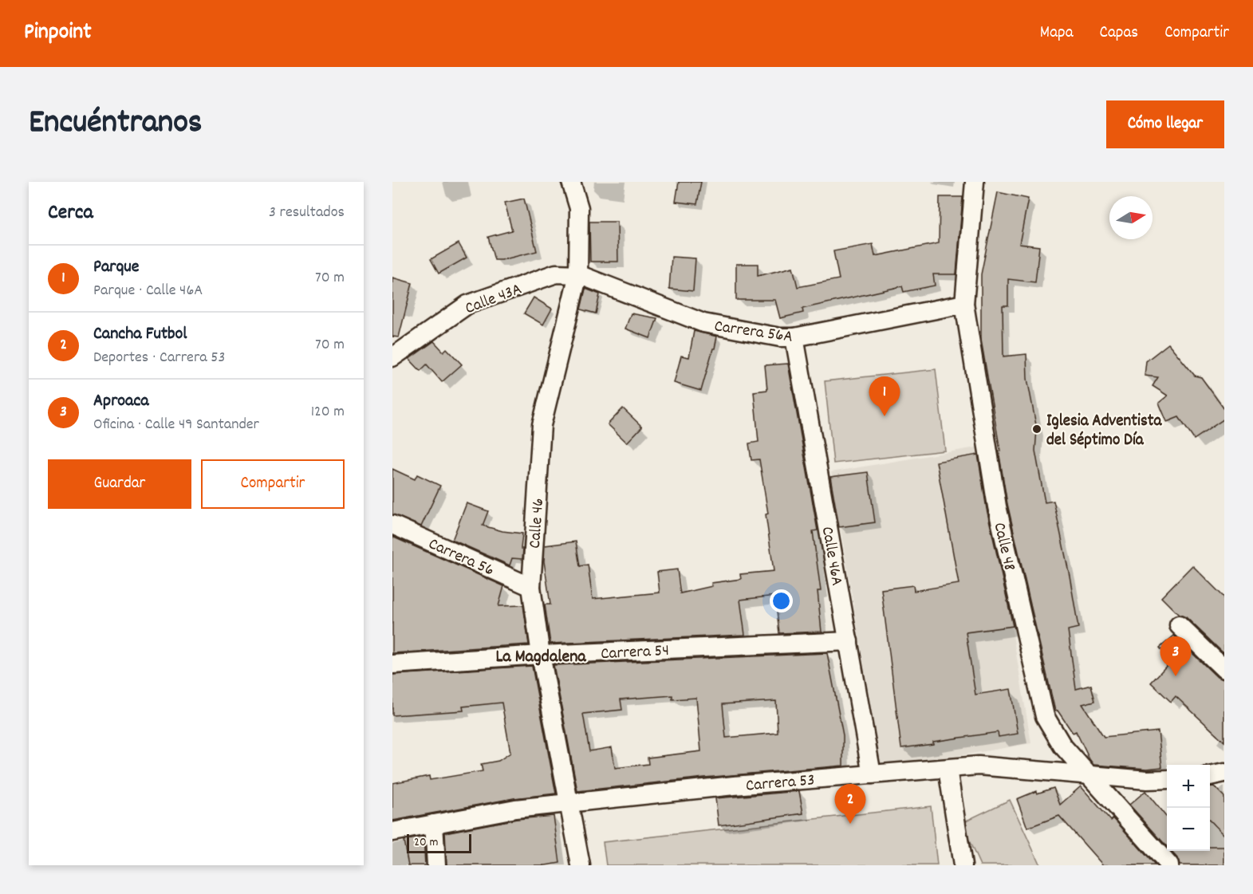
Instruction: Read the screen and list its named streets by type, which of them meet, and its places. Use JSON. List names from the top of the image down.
{
  "streets": {
    "street": [
      "Calle 43A",
      "Carrera 56A",
      "Calle 46",
      "Calle 48",
      "Carrera 56",
      "Calle 46A",
      "Carrera 54",
      "Carrera 53"
    ]
  },
  "crossings": [
    ["Calle 43A", "Carrera 56A"],
    ["Calle 43A", "Calle 46"],
    ["Carrera 56A", "Calle 46"],
    ["Carrera 56A", "Calle 48"],
    ["Carrera 56A", "Calle 46A"],
    ["Calle 46", "Carrera 56"],
    ["Calle 46", "Carrera 54"],
    ["Calle 46", "Carrera 53"],
    ["Calle 48", "Carrera 53"],
    ["Calle 46A", "Carrera 54"],
    ["Calle 46A", "Carrera 53"]
  ],
  "districts": ["La Magdalena"],
  "places": ["Iglesia Adventista del Séptimo Día"],
  "scale_bar": "20 m",
  "north": "right",
  "page": {
    "header": "Pinpoint",
    "nav": ["Mapa", "Capas", "Compartir"],
    "title": "Encuéntranos",
    "buttons": [
      "Cómo llegar",
      ["Guardar", "Compartir"]
    ],
    "heading": ["Cerca", "3 resultados"],
    "list": [
      {
        "mark": "1",
        "name": "Parque",
        "note": "Parque · Calle 46A",
        "value": "70 m"
      },
      {
        "mark": "2",
        "name": "Cancha Futbol",
        "note": "Deportes · Carrera 53",
        "value": "70 m"
      },
      {
        "mark": "3",
        "name": "Aproaca",
        "note": "Oficina · Calle 49 Santander",
        "value": "120 m"
      }
    ],
    "pins": ["1", "3", "2"],
    "map_buttons": ["+", "−"],
    "scale": "20 m"
  }
}
